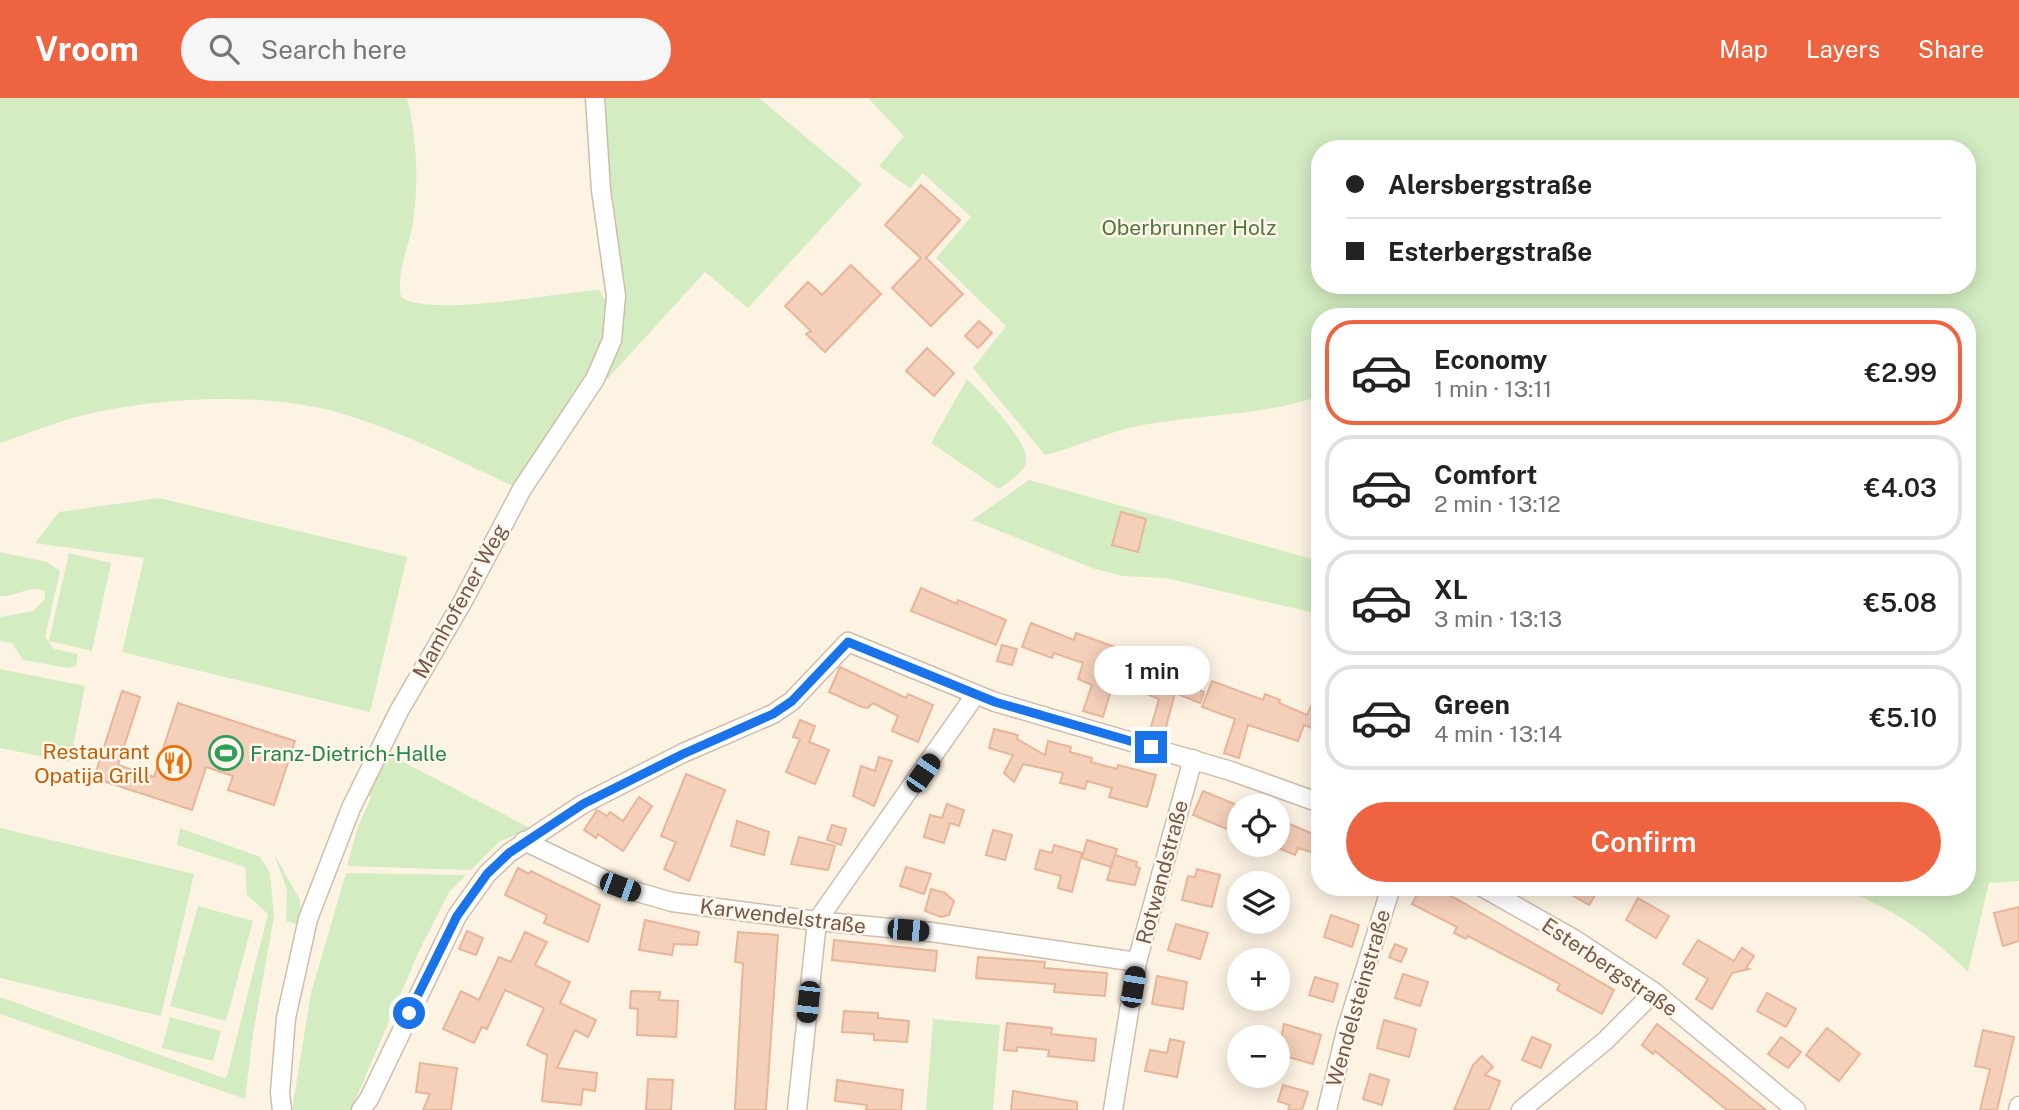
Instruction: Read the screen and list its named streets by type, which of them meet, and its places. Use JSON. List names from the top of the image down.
{
  "streets": {
    "street": [
      "Mamhofener Weg",
      "Rotwandstraße",
      "Karwendelstraße",
      "Esterbergstraße",
      "Wendelsteinstraße"
    ]
  },
  "crossings": [
    ["Rotwandstraße", "Karwendelstraße"]
  ],
  "parks": ["Oberbrunner Holz"],
  "places": {
    "sports": ["Franz-Dietrich-Halle"],
    "restaurant": ["Restaurant Opatija Grill"]
  },
  "page": {
    "header": "Vroom",
    "search": "Search here",
    "nav": ["Map", "Layers", "Share"],
    "banner": ["Alersbergstraße", "Esterbergstraße"],
    "list": [
      {
        "name": "Economy",
        "note": "1 min · 13:11",
        "value": "€2.99"
      },
      {
        "name": "Comfort",
        "note": "2 min · 13:12",
        "value": "€4.03"
      },
      {
        "name": "XL",
        "note": "3 min · 13:13",
        "value": "€5.08"
      },
      {
        "name": "Green",
        "note": "4 min · 13:14",
        "value": "€5.10"
      }
    ],
    "bubble": "1 min",
    "buttons": "Confirm",
    "map_buttons": ["+", "−"]
  }
}
